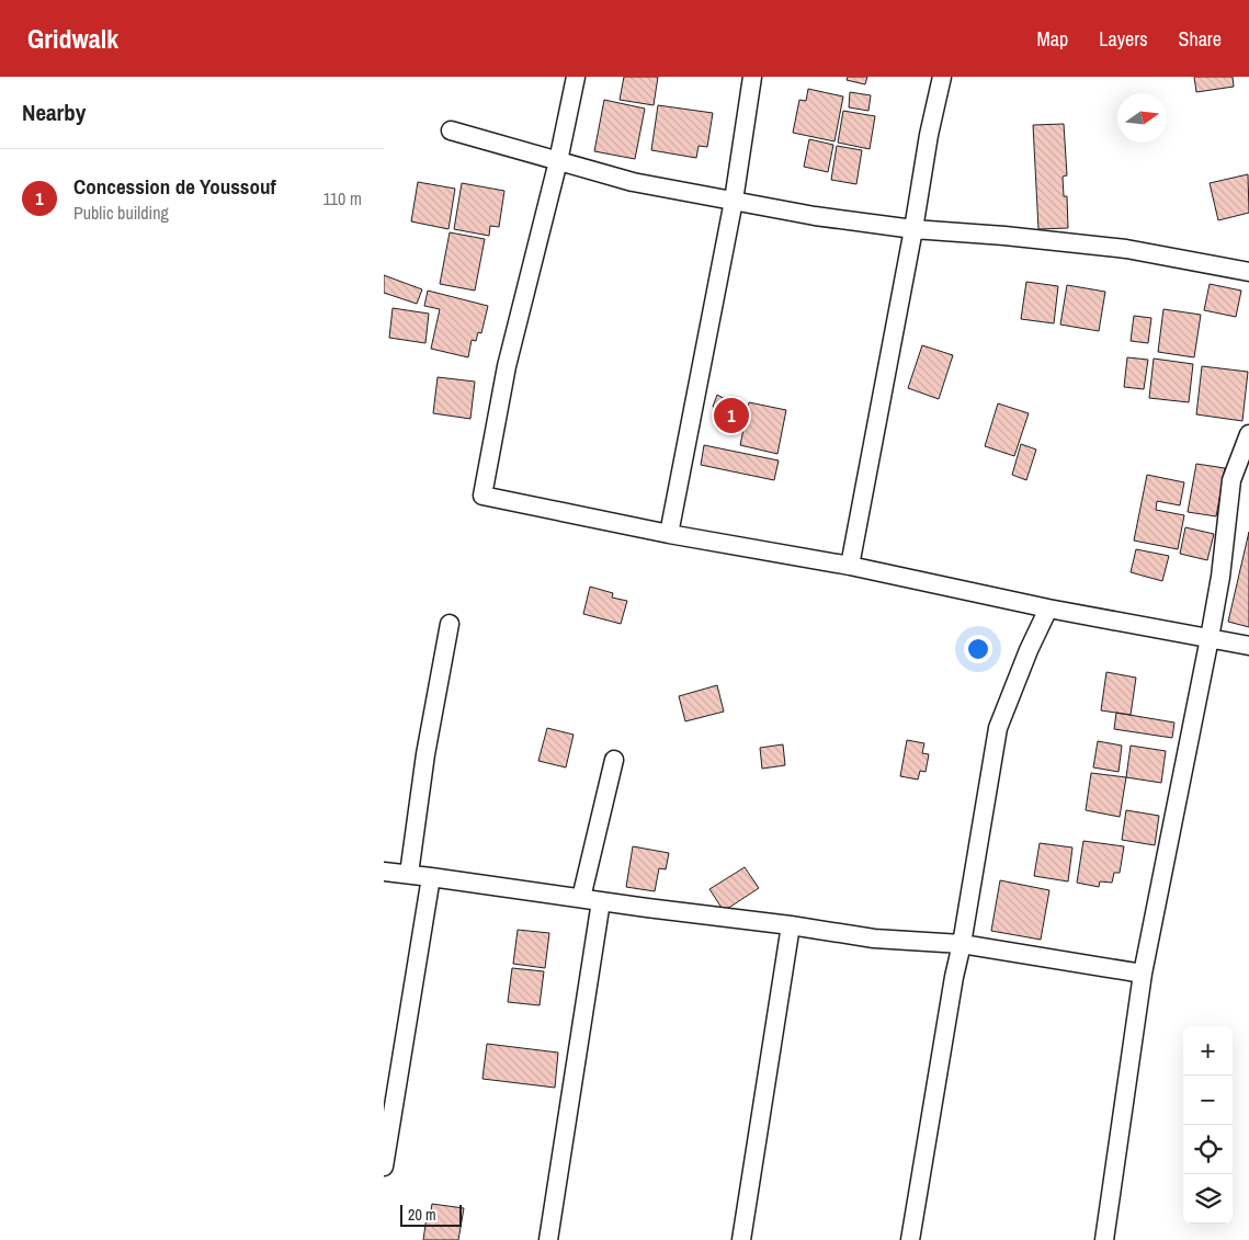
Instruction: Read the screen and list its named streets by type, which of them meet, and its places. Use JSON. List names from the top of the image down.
{
  "scale_bar": "20 m",
  "north": "right",
  "page": {
    "header": "Gridwalk",
    "nav": ["Map", "Layers", "Share"],
    "heading": "Nearby",
    "list": [
      {
        "mark": "1",
        "name": "Concession de Youssouf",
        "note": "Public building",
        "value": "110 m"
      }
    ],
    "pins": "1",
    "map_buttons": ["+", "−"],
    "scale": "20 m"
  }
}
